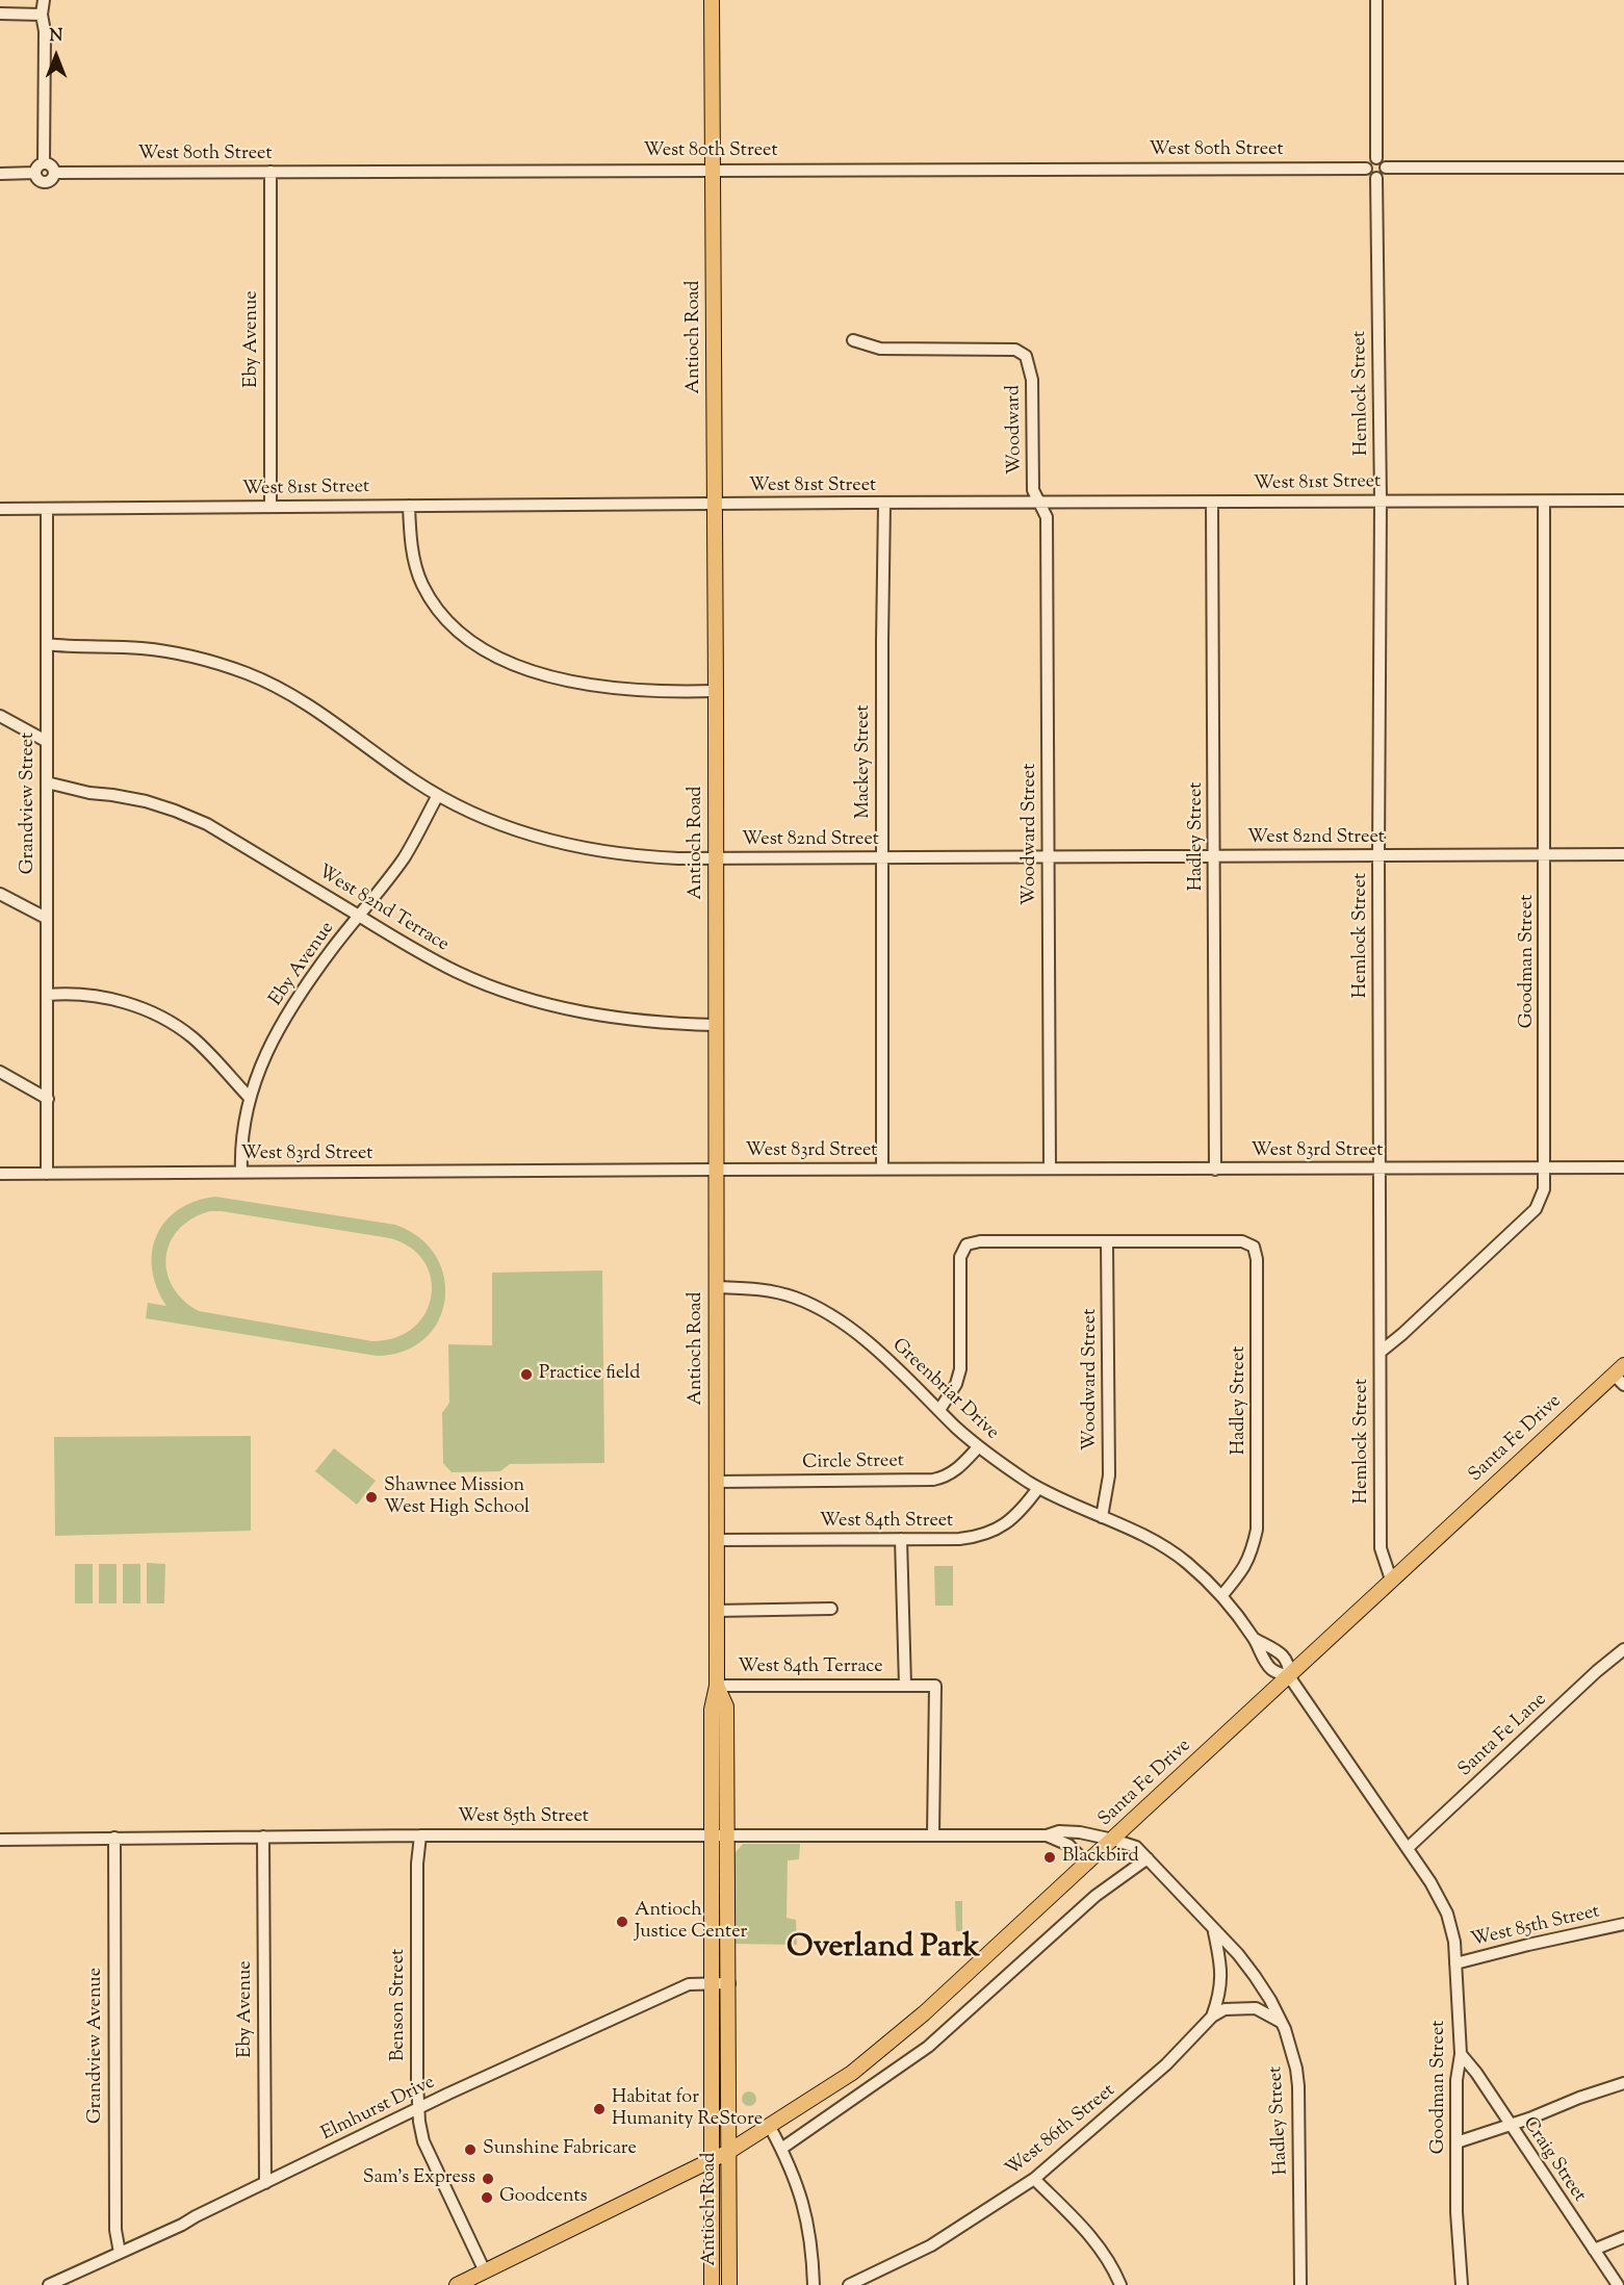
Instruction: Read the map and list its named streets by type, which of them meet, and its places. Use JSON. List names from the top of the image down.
{
  "streets": {
    "main road": ["Antioch Road", "Santa Fe Drive"],
    "street": [
      "West 80th Street",
      "Eby Avenue",
      "Hemlock Street",
      "Woodward",
      "West 81st Street",
      "Mackey Street",
      "Grandview Street",
      "Woodward Street",
      "Hadley Street",
      "West 82nd Street",
      "West 82nd Terrace",
      "Goodman Street",
      "West 83rd Street",
      "Greenbriar Drive",
      "Circle Street",
      "West 84th Street",
      "West 84th Terrace",
      "Santa Fe Lane",
      "West 85th Street",
      "Benson Street",
      "Grandview Avenue",
      "Elmhurst Drive",
      "West 86th Street",
      "Craig Street"
    ]
  },
  "crossings": [
    ["West 80th Street", "Antioch Road"],
    ["West 80th Street", "Eby Avenue"],
    ["West 80th Street", "Hemlock Street"],
    ["Antioch Road", "West 81st Street"],
    ["Antioch Road", "West 82nd Street"],
    ["Antioch Road", "West 82nd Terrace"],
    ["Antioch Road", "West 83rd Street"],
    ["Antioch Road", "Greenbriar Drive"],
    ["Antioch Road", "Santa Fe Drive"],
    ["Antioch Road", "Circle Street"],
    ["Antioch Road", "West 84th Street"],
    ["Antioch Road", "West 84th Terrace"],
    ["Antioch Road", "West 85th Street"],
    ["Antioch Road", "Elmhurst Drive"],
    ["Eby Avenue", "West 81st Street"],
    ["Eby Avenue", "West 82nd Street"],
    ["Eby Avenue", "West 82nd Terrace"],
    ["Eby Avenue", "West 83rd Street"],
    ["Eby Avenue", "West 85th Street"],
    ["Eby Avenue", "Elmhurst Drive"],
    ["Hemlock Street", "West 81st Street"],
    ["Hemlock Street", "West 82nd Street"],
    ["Hemlock Street", "Goodman Street"],
    ["Hemlock Street", "West 83rd Street"],
    ["Hemlock Street", "Santa Fe Drive"],
    ["Woodward", "West 81st Street"],
    ["Woodward", "Woodward Street"],
    ["West 81st Street", "Mackey Street"],
    ["West 81st Street", "Grandview Street"],
    ["West 81st Street", "Woodward Street"],
    ["West 81st Street", "Hadley Street"],
    ["West 81st Street", "Goodman Street"],
    ["Mackey Street", "West 82nd Street"],
    ["Mackey Street", "West 83rd Street"],
    ["Grandview Street", "West 82nd Street"],
    ["Grandview Street", "West 82nd Terrace"],
    ["Grandview Street", "West 83rd Street"],
    ["Woodward Street", "Hadley Street"],
    ["Woodward Street", "West 82nd Street"],
    ["Woodward Street", "West 83rd Street"],
    ["Woodward Street", "Greenbriar Drive"],
    ["Hadley Street", "West 82nd Street"],
    ["Hadley Street", "West 83rd Street"],
    ["Hadley Street", "Greenbriar Drive"],
    ["Hadley Street", "Santa Fe Drive"],
    ["Hadley Street", "West 85th Street"],
    ["West 82nd Street", "Goodman Street"],
    ["Goodman Street", "West 83rd Street"],
    ["Goodman Street", "Greenbriar Drive"],
    ["Goodman Street", "Santa Fe Drive"],
    ["Goodman Street", "Santa Fe Lane"],
    ["Goodman Street", "West 85th Street"],
    ["Goodman Street", "Craig Street"],
    ["Greenbriar Drive", "Santa Fe Drive"],
    ["Greenbriar Drive", "Circle Street"],
    ["Greenbriar Drive", "West 84th Street"],
    ["Santa Fe Drive", "West 85th Street"],
    ["Santa Fe Drive", "Benson Street"],
    ["West 85th Street", "Benson Street"],
    ["West 85th Street", "Grandview Avenue"],
    ["Benson Street", "Elmhurst Drive"],
    ["Grandview Avenue", "Elmhurst Drive"]
  ],
  "districts": ["Overland Park"],
  "places": [
    "Practice field",
    "Shawnee Mission West High School",
    "Blackbird",
    "Antioch Justice Center",
    "Habitat for Humanity ReStore",
    "Sunshine Fabricare",
    "Sam's Express",
    "Goodcents"
  ],
  "north": "top"
}
